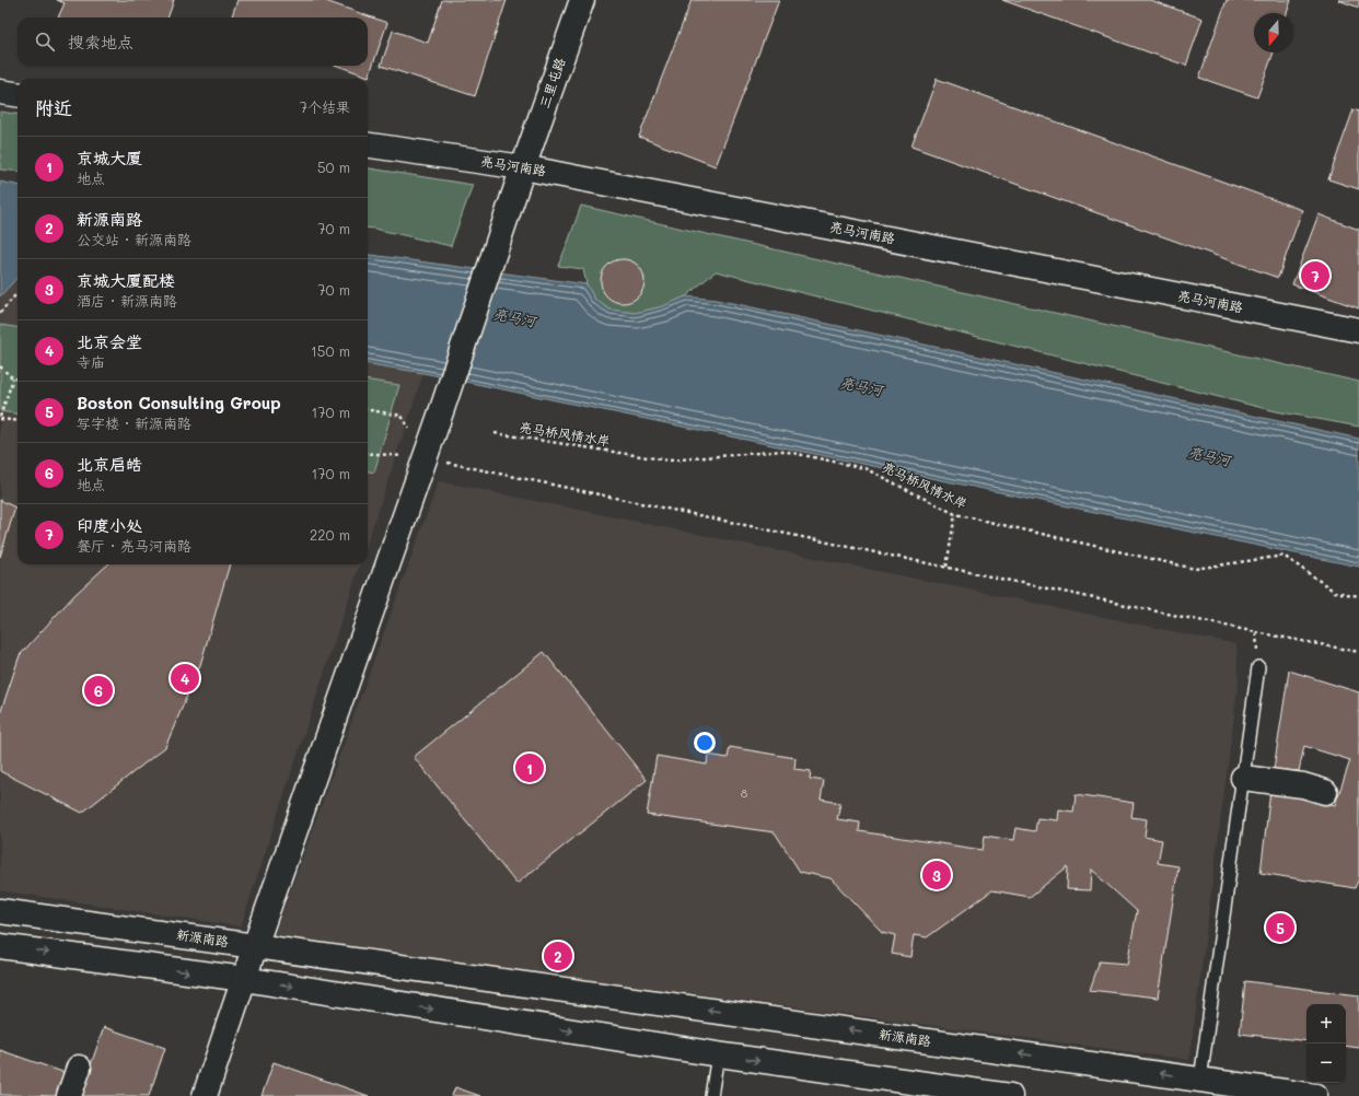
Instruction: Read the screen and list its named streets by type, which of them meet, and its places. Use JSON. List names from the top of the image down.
{
  "streets": {
    "main road": ["三里屯路", "亮马河南路", "新源南路"],
    "path": ["亮马桥风情水岸"]
  },
  "crossings": [
    ["三里屯路", "亮马河南路"],
    ["三里屯路", "新源南路"]
  ],
  "water": ["亮马河"],
  "house_numbers": ["8"],
  "north": "bottom",
  "page": {
    "search": "搜索地点",
    "heading": ["附近", "7个结果"],
    "list": [
      {
        "mark": "1",
        "name": "京城大厦",
        "note": "地点",
        "value": "50 m"
      },
      {
        "mark": "2",
        "name": "新源南路",
        "note": "公交站 · 新源南路",
        "value": "70 m"
      },
      {
        "mark": "3",
        "name": "京城大厦配楼",
        "note": "酒店 · 新源南路",
        "value": "70 m"
      },
      {
        "mark": "4",
        "name": "北京会堂",
        "note": "寺庙",
        "value": "150 m"
      },
      {
        "mark": "5",
        "name": "Boston Consulting Group",
        "note": "写字楼 · 新源南路",
        "value": "170 m"
      },
      {
        "mark": "6",
        "name": "北京启皓",
        "note": "地点",
        "value": "170 m"
      },
      {
        "mark": "7",
        "name": "印度小处",
        "note": "餐厅 · 亮马河南路",
        "value": "220 m"
      }
    ],
    "pins": [
      "7",
      "4",
      "6",
      "1",
      "3",
      "5",
      "2"
    ],
    "map_buttons": ["+", "−"]
  }
}
